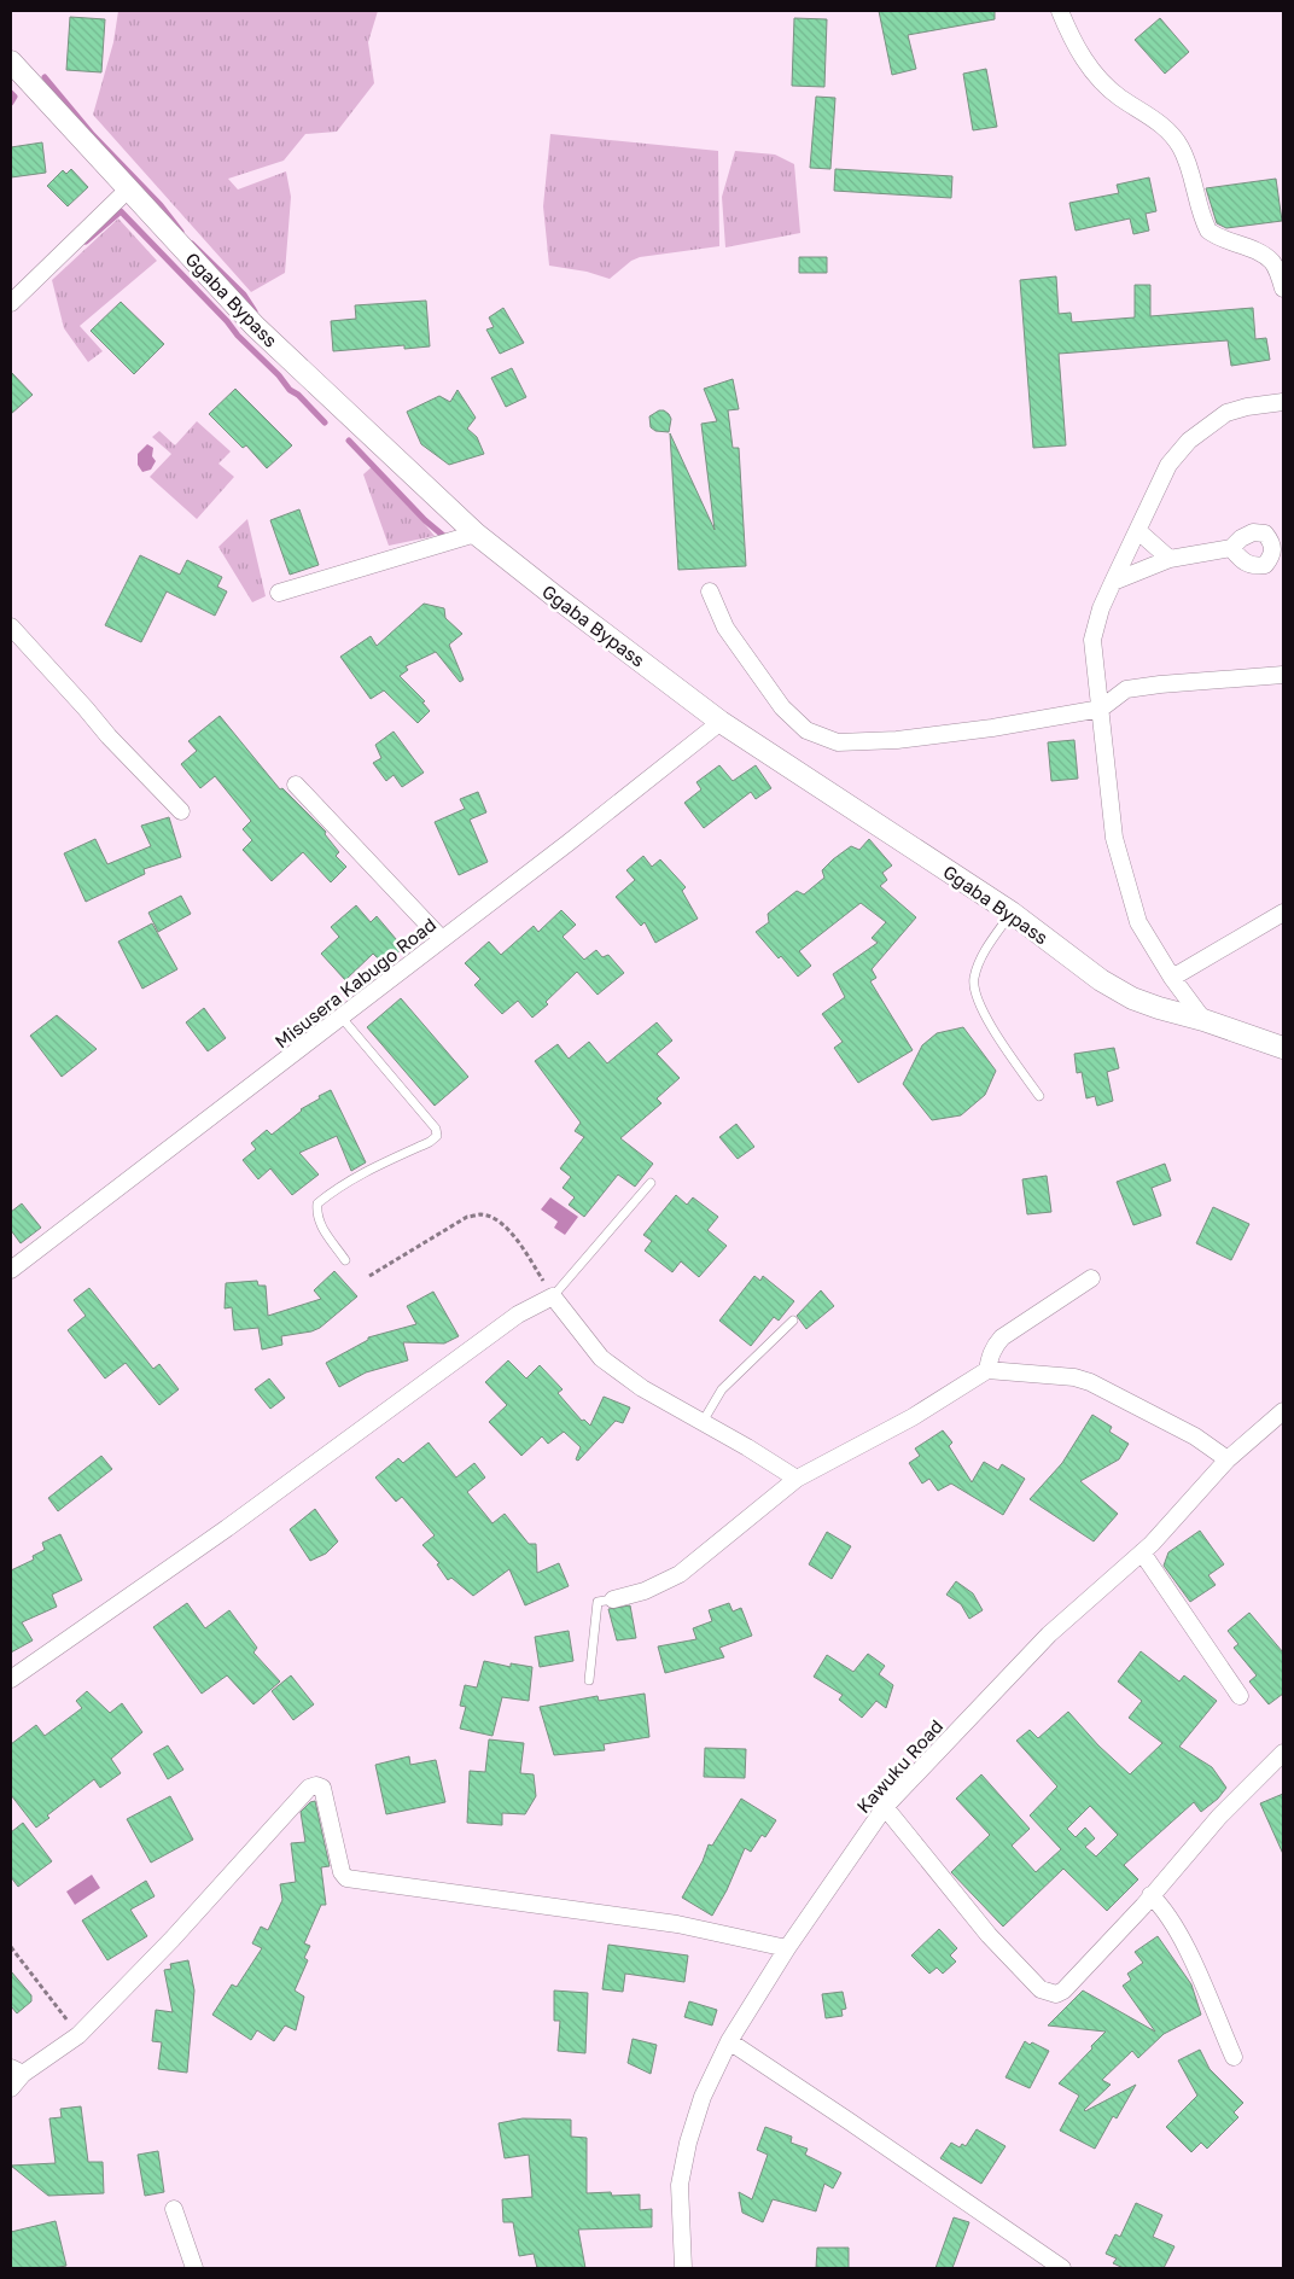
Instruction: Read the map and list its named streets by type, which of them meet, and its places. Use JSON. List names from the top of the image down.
{
  "streets": {
    "street": ["Ggaba Bypass", "Misusera Kabugo Road", "Kawuku Road"]
  },
  "crossings": [
    ["Ggaba Bypass", "Misusera Kabugo Road"]
  ]
}
